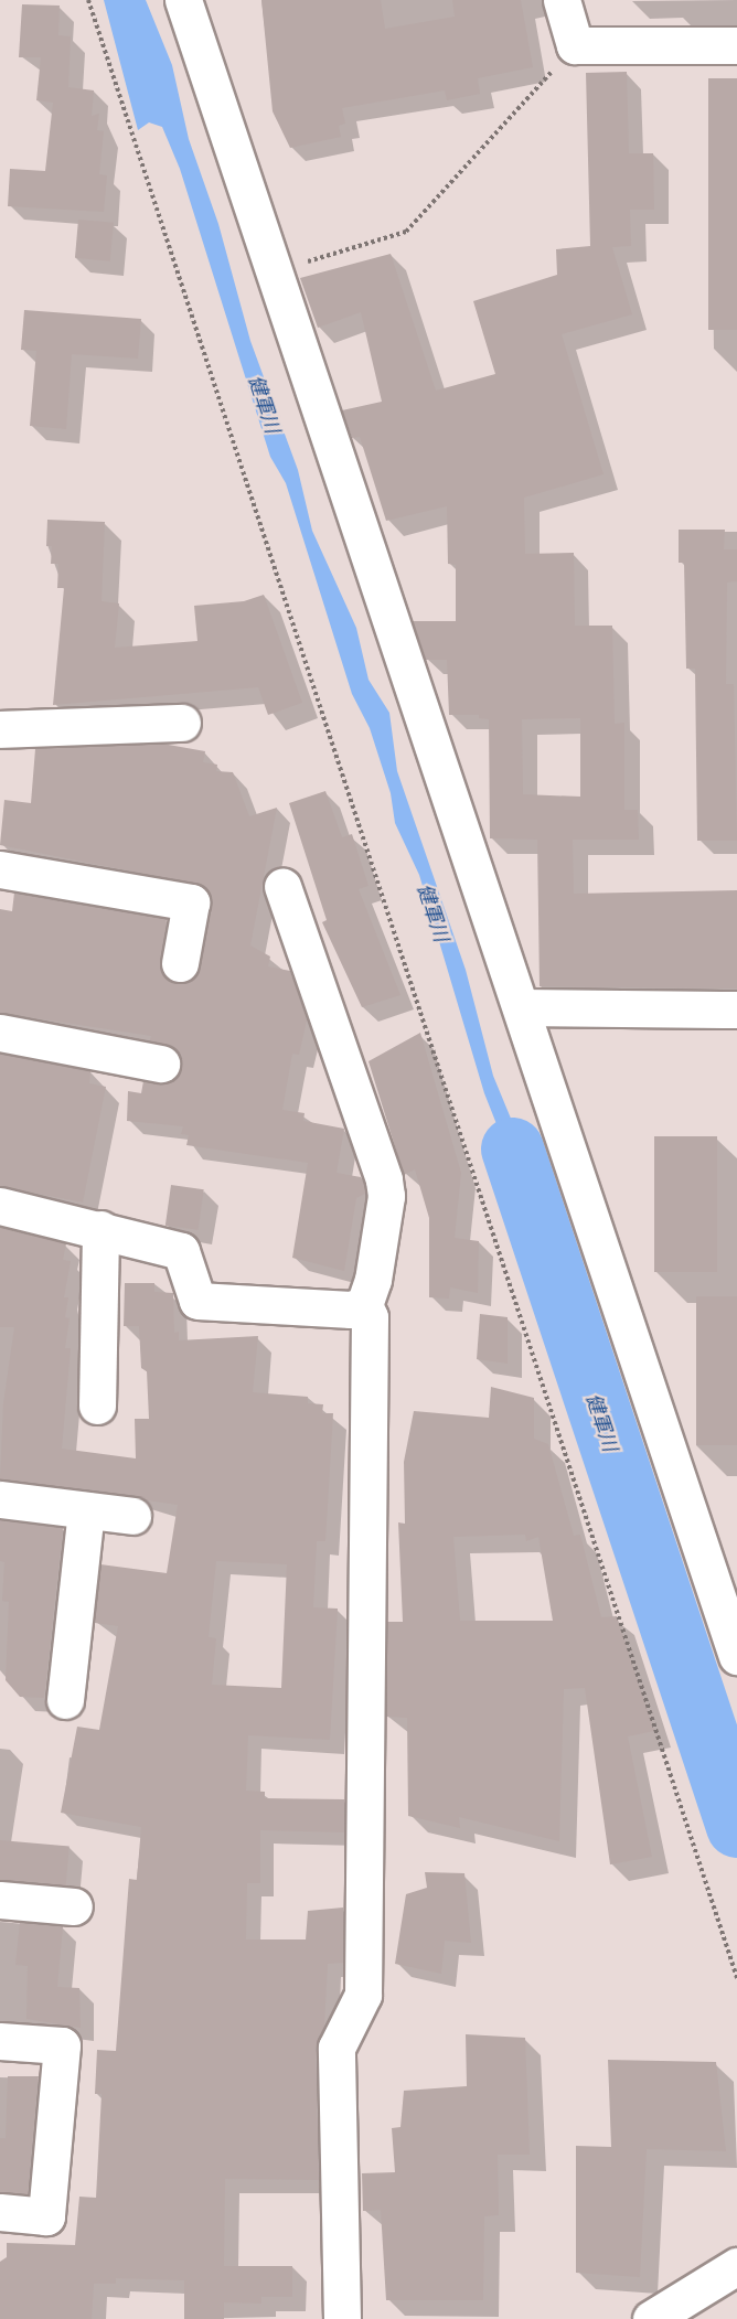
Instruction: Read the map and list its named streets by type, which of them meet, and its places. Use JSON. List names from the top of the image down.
{
  "water": ["健軍川"]
}
